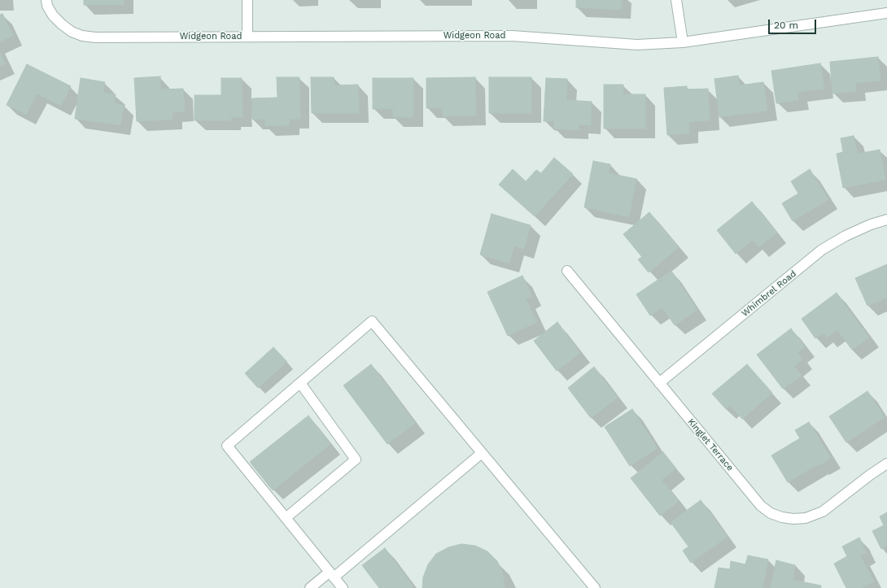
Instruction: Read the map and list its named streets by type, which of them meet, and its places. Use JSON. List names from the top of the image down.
{
  "streets": {
    "street": ["Widgeon Road", "Whimbrel Road", "Kinglet Terrace"]
  },
  "crossings": [
    ["Whimbrel Road", "Kinglet Terrace"]
  ],
  "scale_bar": "20 m"
}
